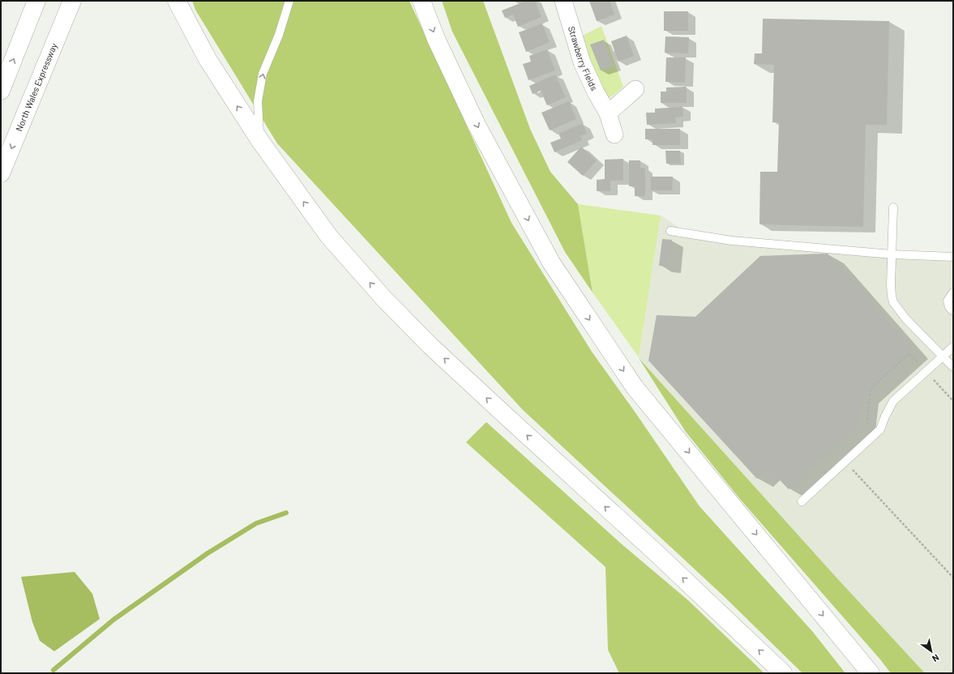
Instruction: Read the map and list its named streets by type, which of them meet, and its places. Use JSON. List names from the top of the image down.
{
  "streets": {
    "highway": ["North Wales Expressway"],
    "street": ["Strawberry Fields"]
  },
  "north": "bottom right"
}
